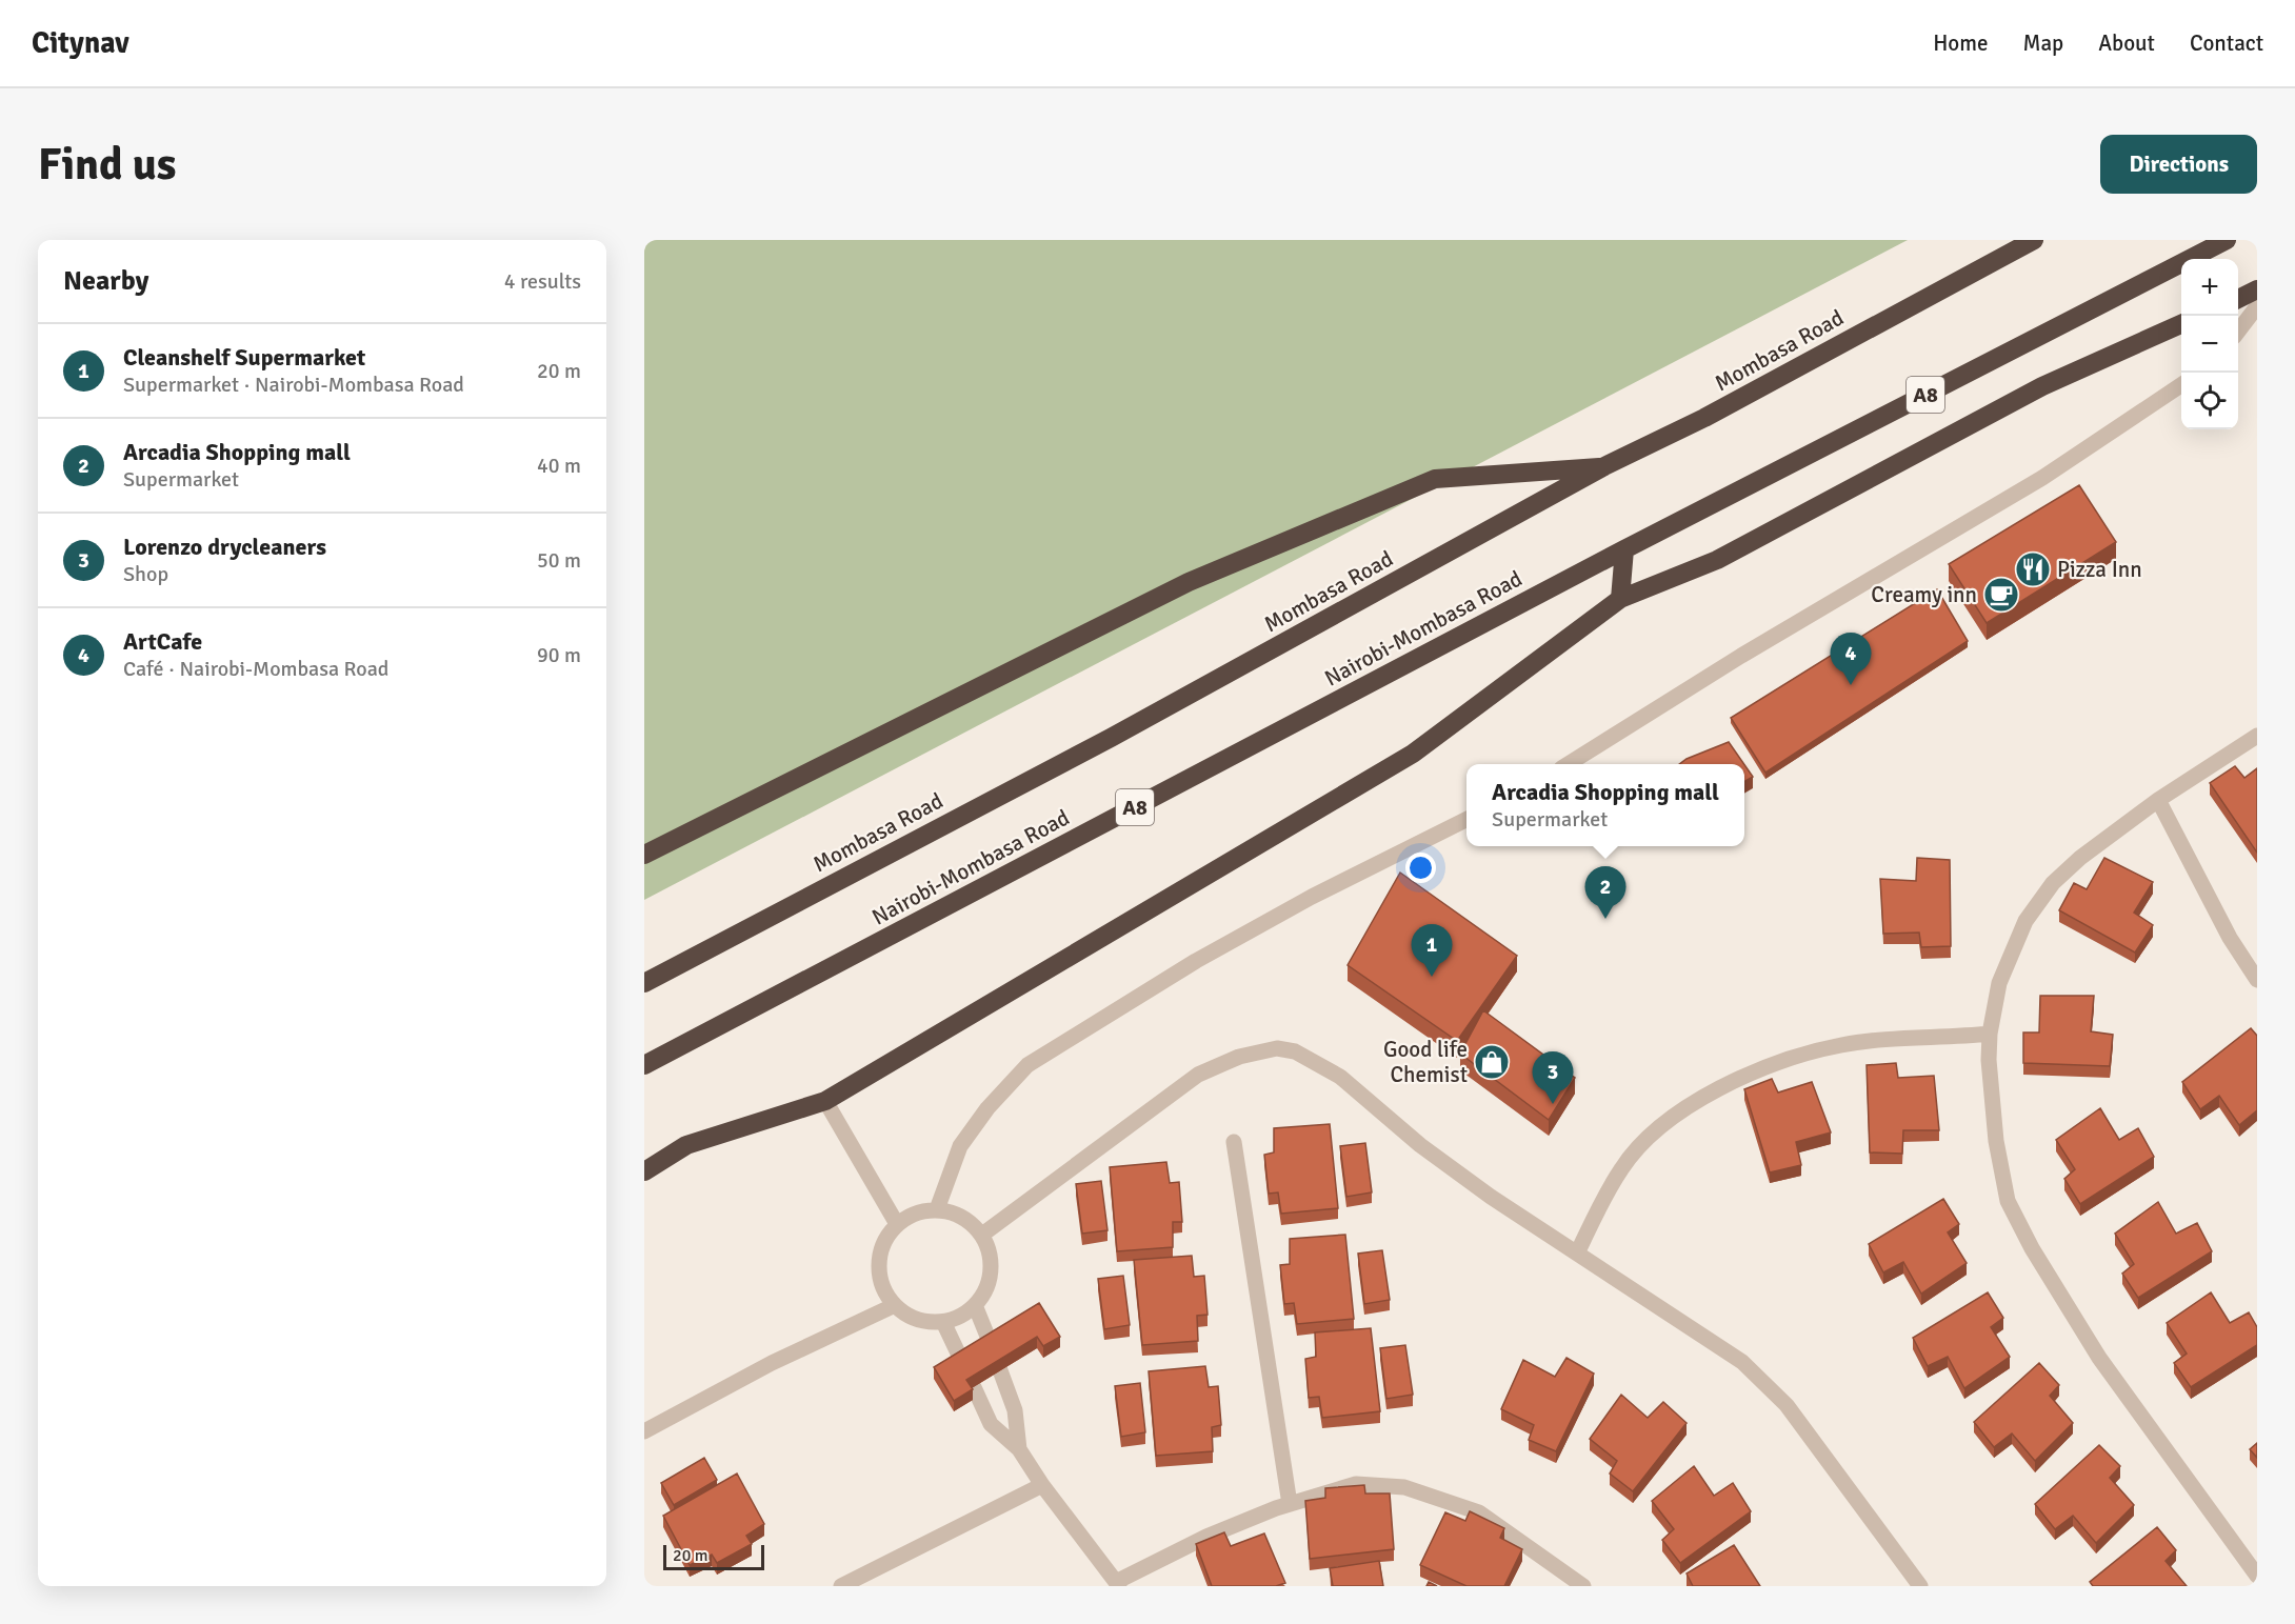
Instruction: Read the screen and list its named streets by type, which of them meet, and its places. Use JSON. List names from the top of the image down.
{
  "streets": {
    "highway": ["Mombasa Road", "A8", "Nairobi-Mombasa Road"]
  },
  "places": {
    "restaurant": ["Pizza Inn"],
    "cafe": ["Creamy inn"],
    "shop": ["Good life Chemist"]
  },
  "scale_bar": "20 m",
  "page": {
    "header": "Citynav",
    "nav": [
      "Home",
      "Map",
      "About",
      "Contact"
    ],
    "buttons": "Directions",
    "title": "Find us",
    "heading": ["Nearby", "4 results"],
    "map_buttons": ["+", "−"],
    "list": [
      {
        "mark": "1",
        "name": "Cleanshelf Supermarket",
        "note": "Supermarket · Nairobi-Mombasa Road",
        "value": "20 m"
      },
      {
        "mark": "2",
        "name": "Arcadia Shopping mall",
        "note": "Supermarket",
        "value": "40 m"
      },
      {
        "mark": "3",
        "name": "Lorenzo drycleaners",
        "note": "Shop",
        "value": "50 m"
      },
      {
        "mark": "4",
        "name": "ArtCafe",
        "note": "Café · Nairobi-Mombasa Road",
        "value": "90 m"
      }
    ],
    "pins": [
      "4",
      "2",
      "1",
      "3"
    ],
    "popup": ["Arcadia Shopping mall", "Supermarket"],
    "scale": "20 m"
  }
}
